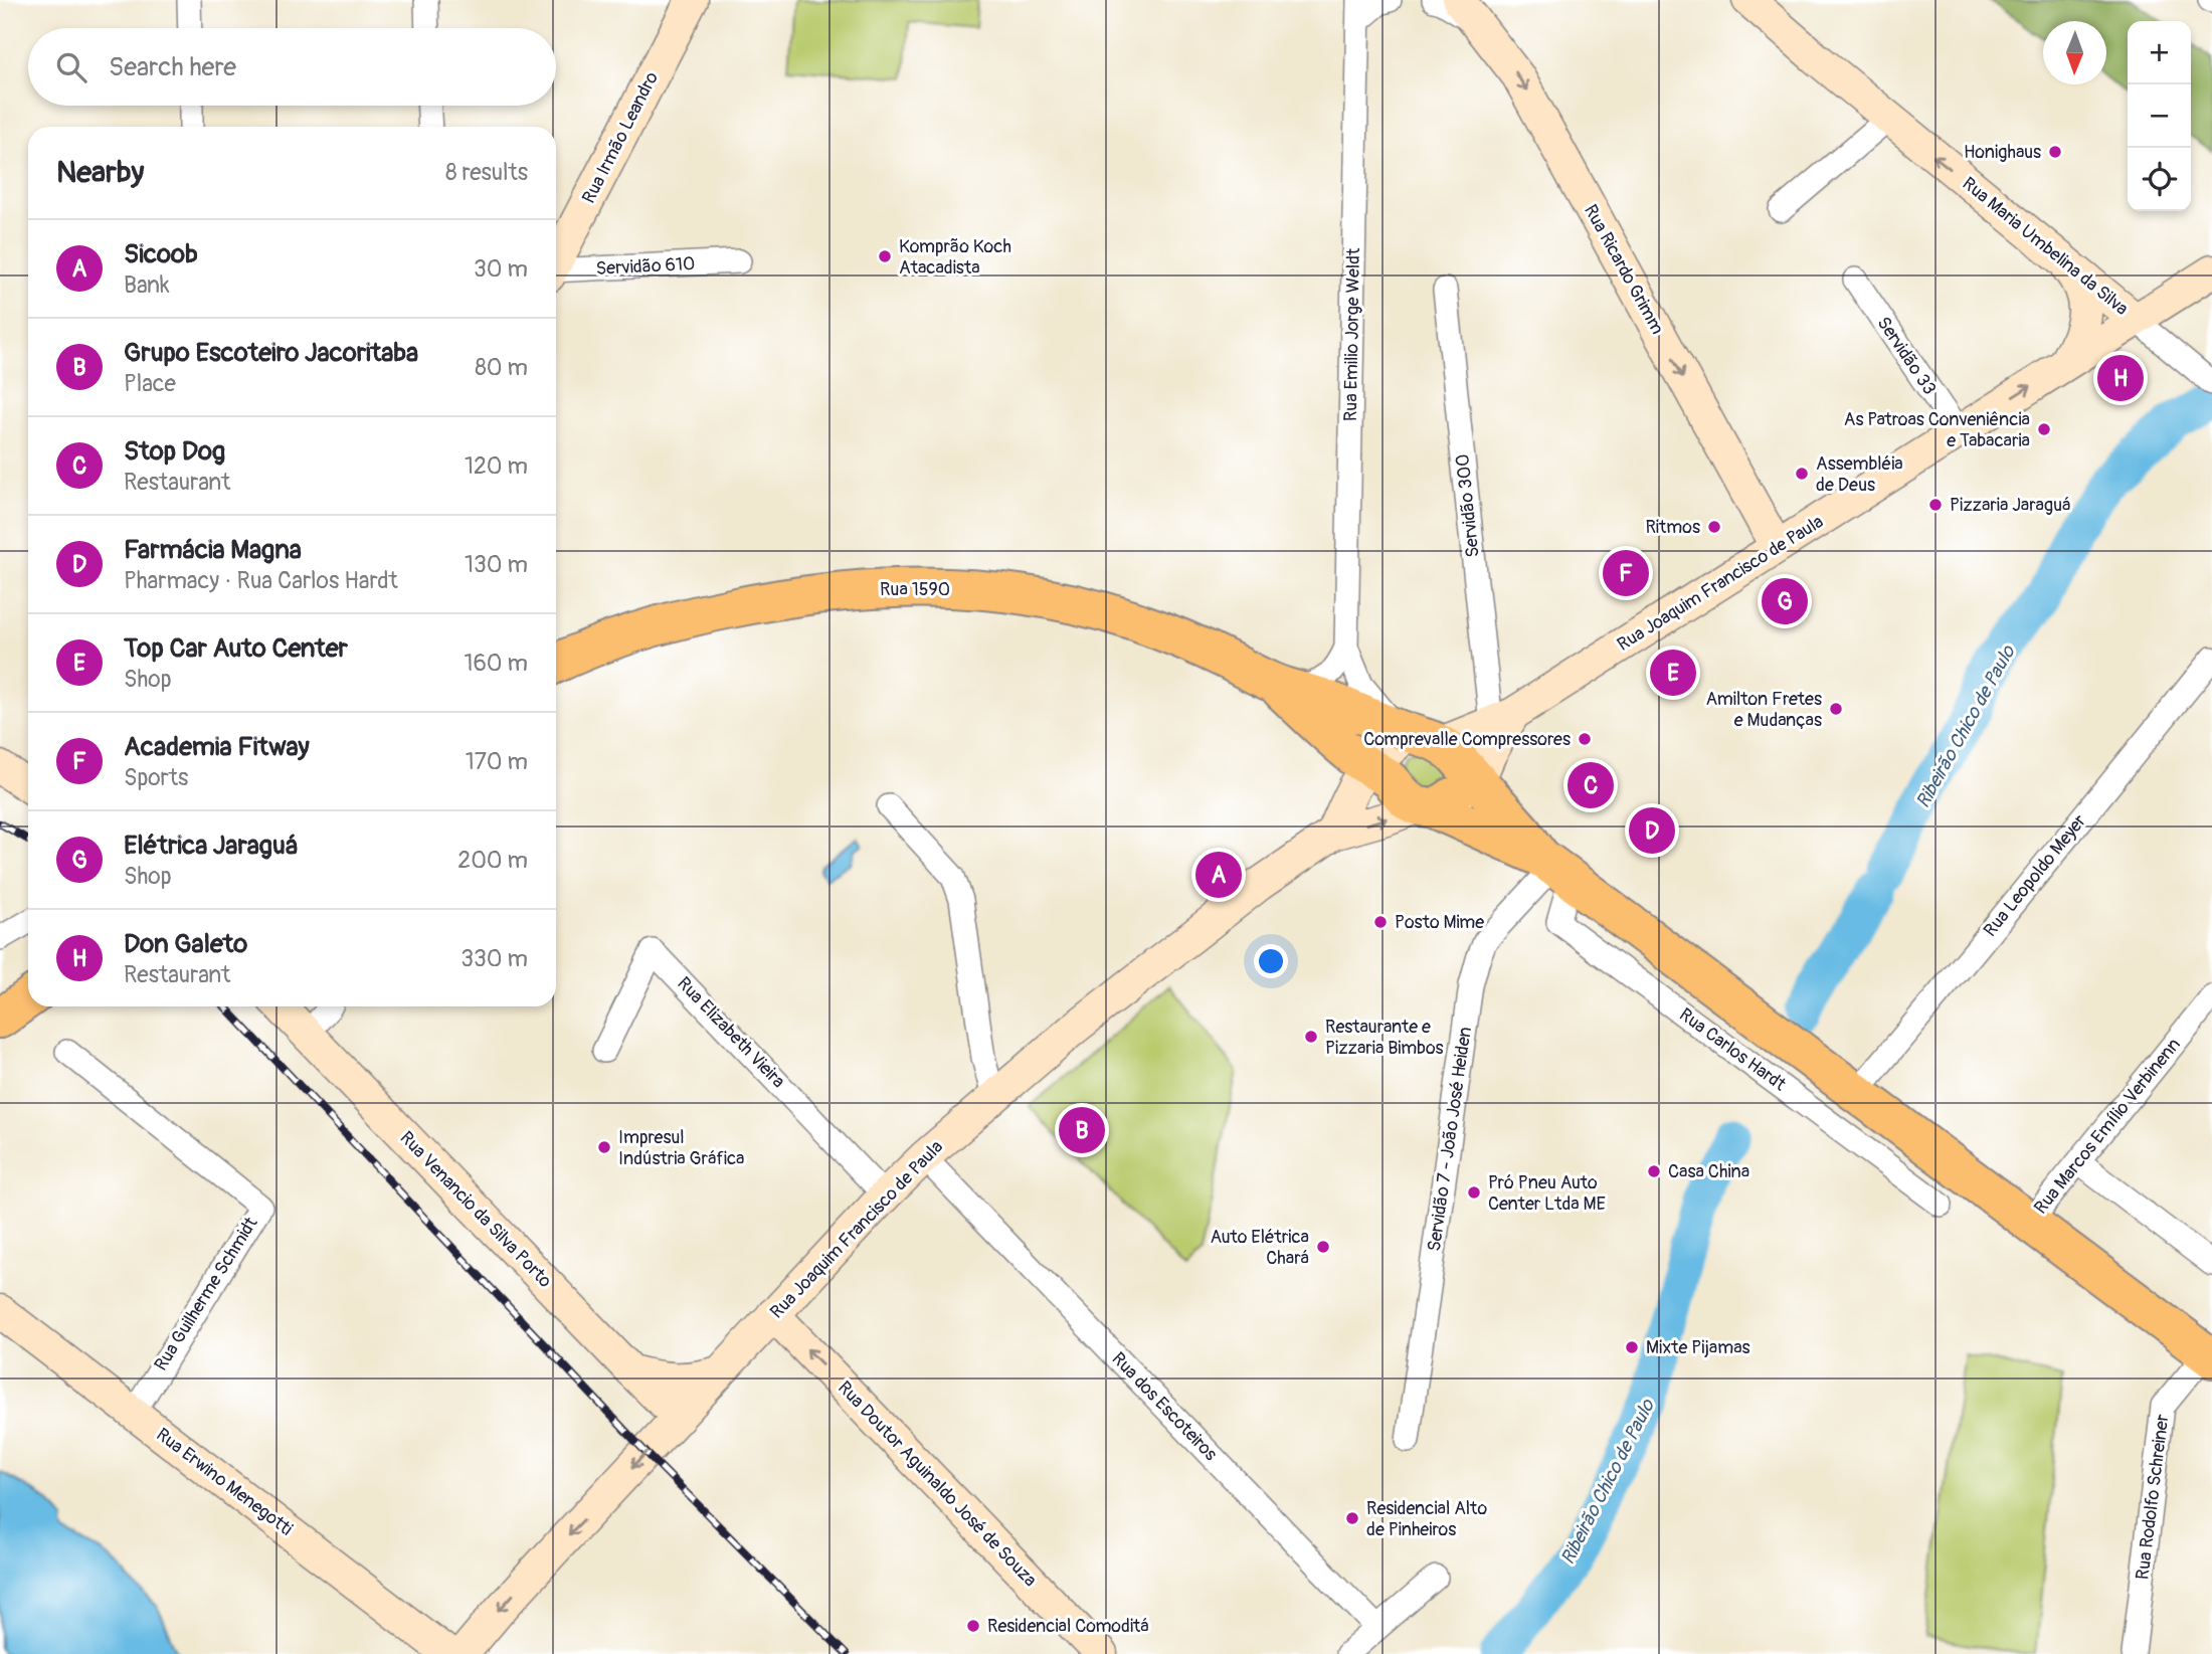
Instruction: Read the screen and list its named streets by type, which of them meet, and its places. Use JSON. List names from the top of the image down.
{
  "streets": {
    "highway": ["Rua 1590"],
    "street": [
      "Rua Irmão Leandro",
      "Rua Maria Umbelina da Silva",
      "Servidão 610",
      "Rua Ricardo Grimm",
      "Rua Emilio Jorge Weldt",
      "Servidão 33",
      "Servidão 300",
      "Rua Joaquim Francisco de Paula",
      "Rua Leopoldo Meyer",
      "Rua Elizabeth Vieira",
      "Rua Carlos Hardt",
      "Rua Marcos Emílio Verbinenn",
      "Servidão 7 - João José Heiden",
      "Rua Venancio da Silva Porto",
      "Rua Guilherme Schmidt",
      "Rua dos Escoteiros",
      "Rua Erwino Menegotti",
      "Rua Doutor Aguinaldo José de Souza",
      "Rua Rodolfo Schreiner"
    ]
  },
  "crossings": [
    ["Rua Maria Umbelina da Silva", "Rua Joaquim Francisco de Paula"],
    ["Rua Ricardo Grimm", "Rua Joaquim Francisco de Paula"],
    ["Rua Emilio Jorge Weldt", "Rua Joaquim Francisco de Paula"],
    ["Servidão 33", "Rua Joaquim Francisco de Paula"],
    ["Servidão 300", "Rua Joaquim Francisco de Paula"],
    ["Rua Joaquim Francisco de Paula", "Rua Elizabeth Vieira"],
    ["Rua Joaquim Francisco de Paula", "Rua Venancio da Silva Porto"],
    ["Rua Joaquim Francisco de Paula", "Rua dos Escoteiros"],
    ["Rua Joaquim Francisco de Paula", "Rua Doutor Aguinaldo José de Souza"],
    ["Rua Carlos Hardt", "Servidão 7 - João José Heiden"],
    ["Rua Guilherme Schmidt", "Rua Erwino Menegotti"]
  ],
  "one_way": ["Rua Maria Umbelina da Silva", "Rua Ricardo Grimm", "Rua Doutor Aguinaldo José de Souza"],
  "water": ["Ribeirão Chico de Paulo"],
  "places": [
    "Honighaus",
    "Komprão Koch Atacadista",
    "As Patroas Conveniência e Tabacaria",
    "Assembléia de Deus",
    "Pizzaria Jaraguá",
    "Ritmos",
    "Amilton Fretes e Mudanças",
    "Comprevalle Compressores",
    "Posto Mime",
    "Restaurante e Pizzaria Bimbos",
    "Impresul Indústria Gráfica",
    "Casa China",
    "Pró Pneu Auto Center Ltda ME",
    "Auto Elétrica Chará",
    "Mixte Pijamas",
    "Residencial Alto de Pinheiros",
    "Residencial Comoditá"
  ],
  "north": "bottom",
  "page": {
    "map_buttons": ["+", "−"],
    "search": "Search here",
    "heading": ["Nearby", "8 results"],
    "list": [
      {
        "mark": "A",
        "name": "Sicoob",
        "note": "Bank",
        "value": "30 m"
      },
      {
        "mark": "B",
        "name": "Grupo Escoteiro Jacoritaba",
        "note": "Place",
        "value": "80 m"
      },
      {
        "mark": "C",
        "name": "Stop Dog",
        "note": "Restaurant",
        "value": "120 m"
      },
      {
        "mark": "D",
        "name": "Farmácia Magna",
        "note": "Pharmacy · Rua Carlos Hardt",
        "value": "130 m"
      },
      {
        "mark": "E",
        "name": "Top Car Auto Center",
        "note": "Shop",
        "value": "160 m"
      },
      {
        "mark": "F",
        "name": "Academia Fitway",
        "note": "Sports",
        "value": "170 m"
      },
      {
        "mark": "G",
        "name": "Elétrica Jaraguá",
        "note": "Shop",
        "value": "200 m"
      },
      {
        "mark": "H",
        "name": "Don Galeto",
        "note": "Restaurant",
        "value": "330 m"
      }
    ],
    "pins": [
      "H",
      "F",
      "G",
      "E",
      "C",
      "D",
      "A",
      "B"
    ]
  }
}
